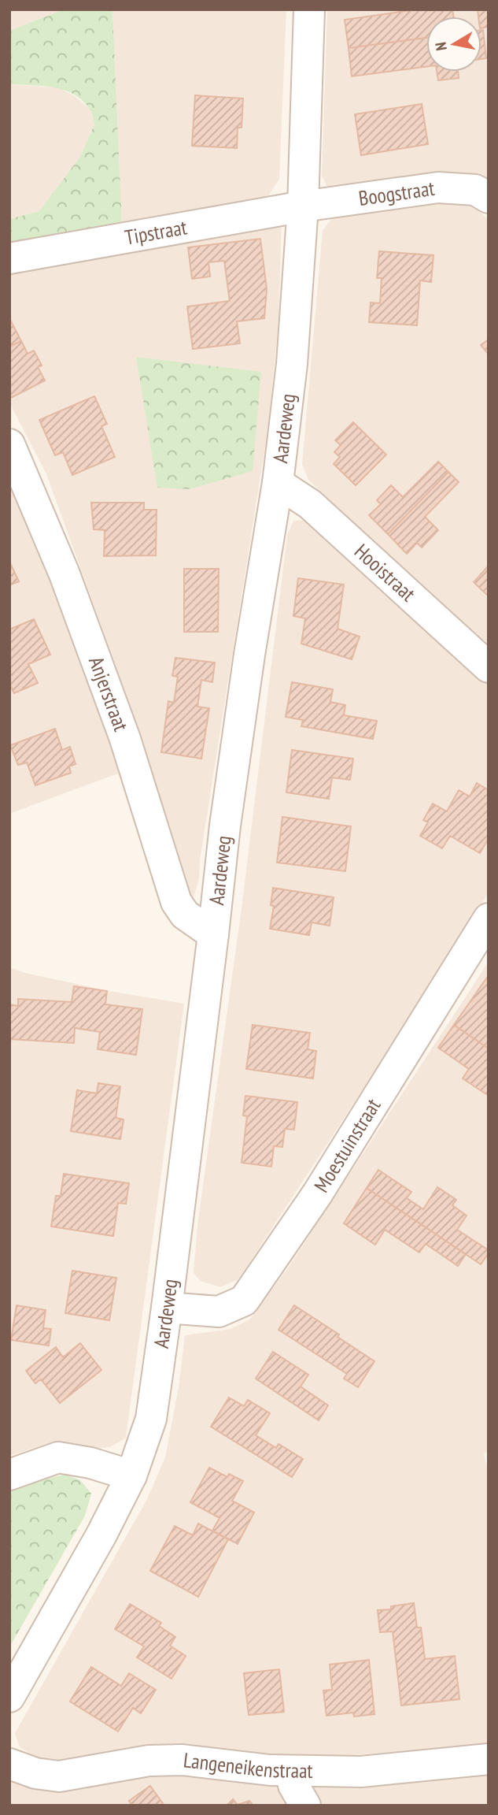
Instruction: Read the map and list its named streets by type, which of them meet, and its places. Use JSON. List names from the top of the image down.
{
  "streets": {
    "street": [
      "Boogstraat",
      "Tipstraat",
      "Aardeweg",
      "Hooistraat",
      "Anjerstraat",
      "Moestuinstraat",
      "Langeneikenstraat"
    ]
  },
  "crossings": [
    ["Boogstraat", "Tipstraat"],
    ["Boogstraat", "Aardeweg"],
    ["Tipstraat", "Aardeweg"],
    ["Aardeweg", "Hooistraat"],
    ["Aardeweg", "Anjerstraat"],
    ["Aardeweg", "Moestuinstraat"]
  ],
  "north": "left"
}
